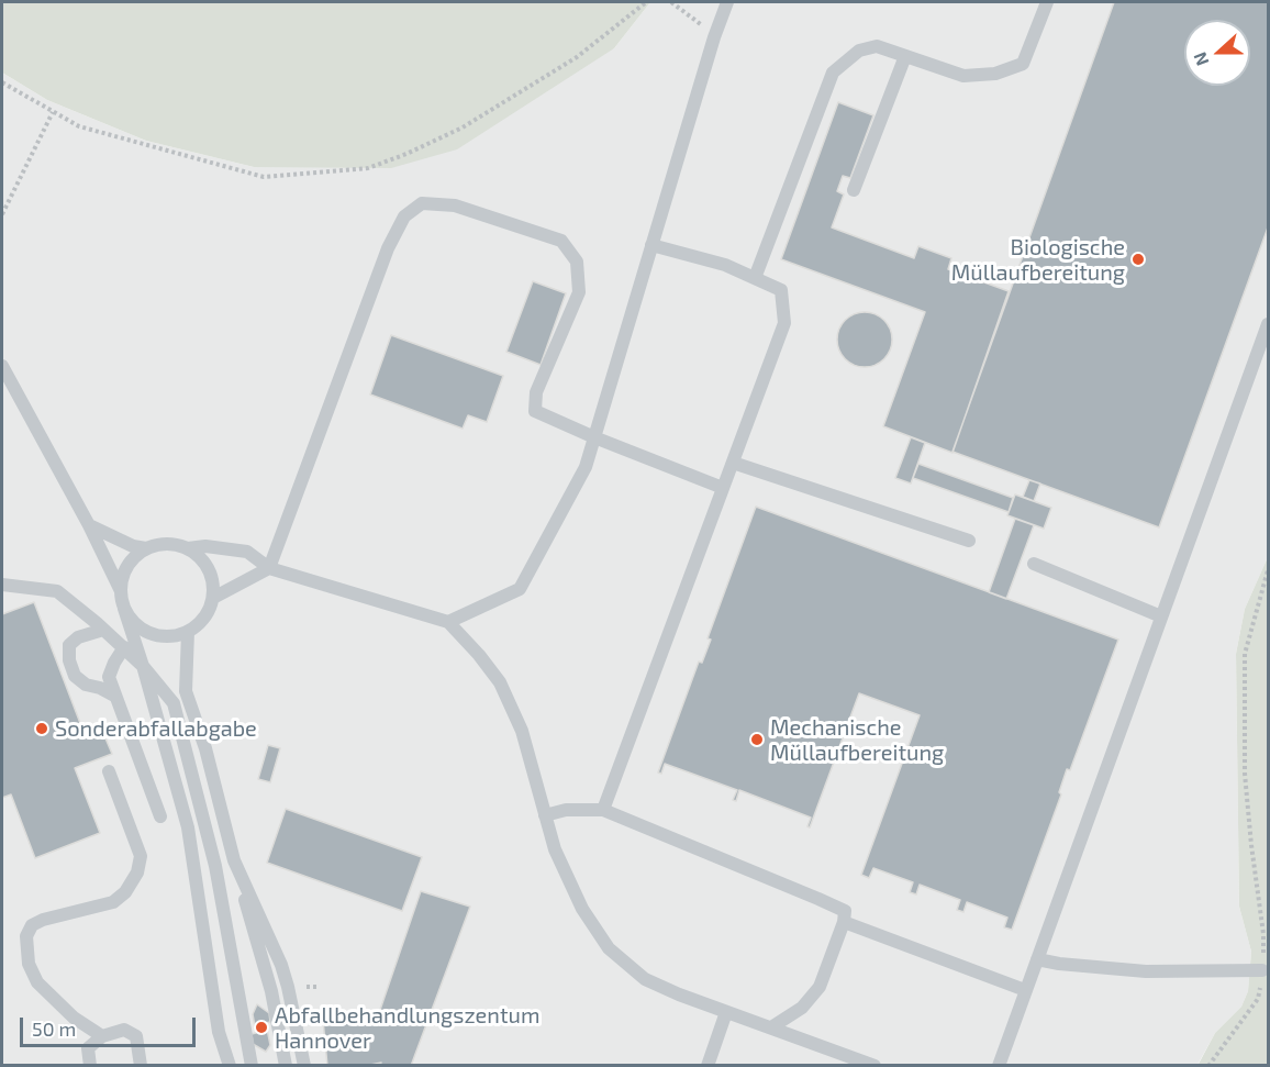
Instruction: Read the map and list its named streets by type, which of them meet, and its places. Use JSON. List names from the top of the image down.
{
  "places": [
    "Biologische Müllaufbereitung",
    "Sonderabfallabgabe",
    "Mechanische Müllaufbereitung",
    "Abfallbehandlungszentum Hannover"
  ],
  "scale_bar": "50 m",
  "north": "left"
}
